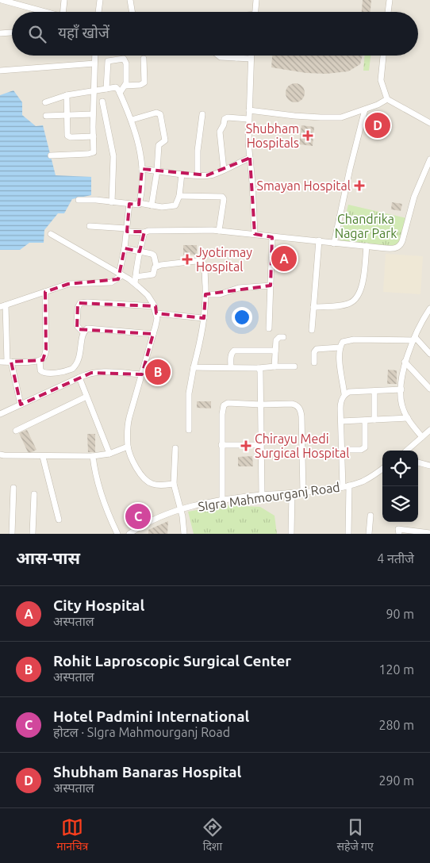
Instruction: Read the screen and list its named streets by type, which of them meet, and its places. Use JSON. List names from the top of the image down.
{
  "streets": {
    "street": ["SIgra Mahmourganj Road"]
  },
  "parks": ["Chandrika Nagar Park"],
  "places": {
    "health": [
      "Shubham Hospitals",
      "Smayan Hospital",
      "Jyotirmay Hospital",
      "Chirayu Medi Surgical Hospital"
    ]
  },
  "page": {
    "search": "यहाँ खोजें",
    "pins": [
      "D",
      "A",
      "B",
      "C"
    ],
    "heading": ["आस-पास", "4 नतीजे"],
    "list": [
      {
        "mark": "A",
        "name": "City Hospital",
        "note": "अस्पताल",
        "value": "90 m"
      },
      {
        "mark": "B",
        "name": "Rohit Laproscopic Surgical Center",
        "note": "अस्पताल",
        "value": "120 m"
      },
      {
        "mark": "C",
        "name": "Hotel Padmini International",
        "note": "होटल · SIgra Mahmourganj Road",
        "value": "280 m"
      },
      {
        "mark": "D",
        "name": "Shubham Banaras Hospital",
        "note": "अस्पताल",
        "value": "290 m"
      }
    ],
    "nav": ["मानचित्र", "दिशा", "सहेजे गए"]
  }
}
